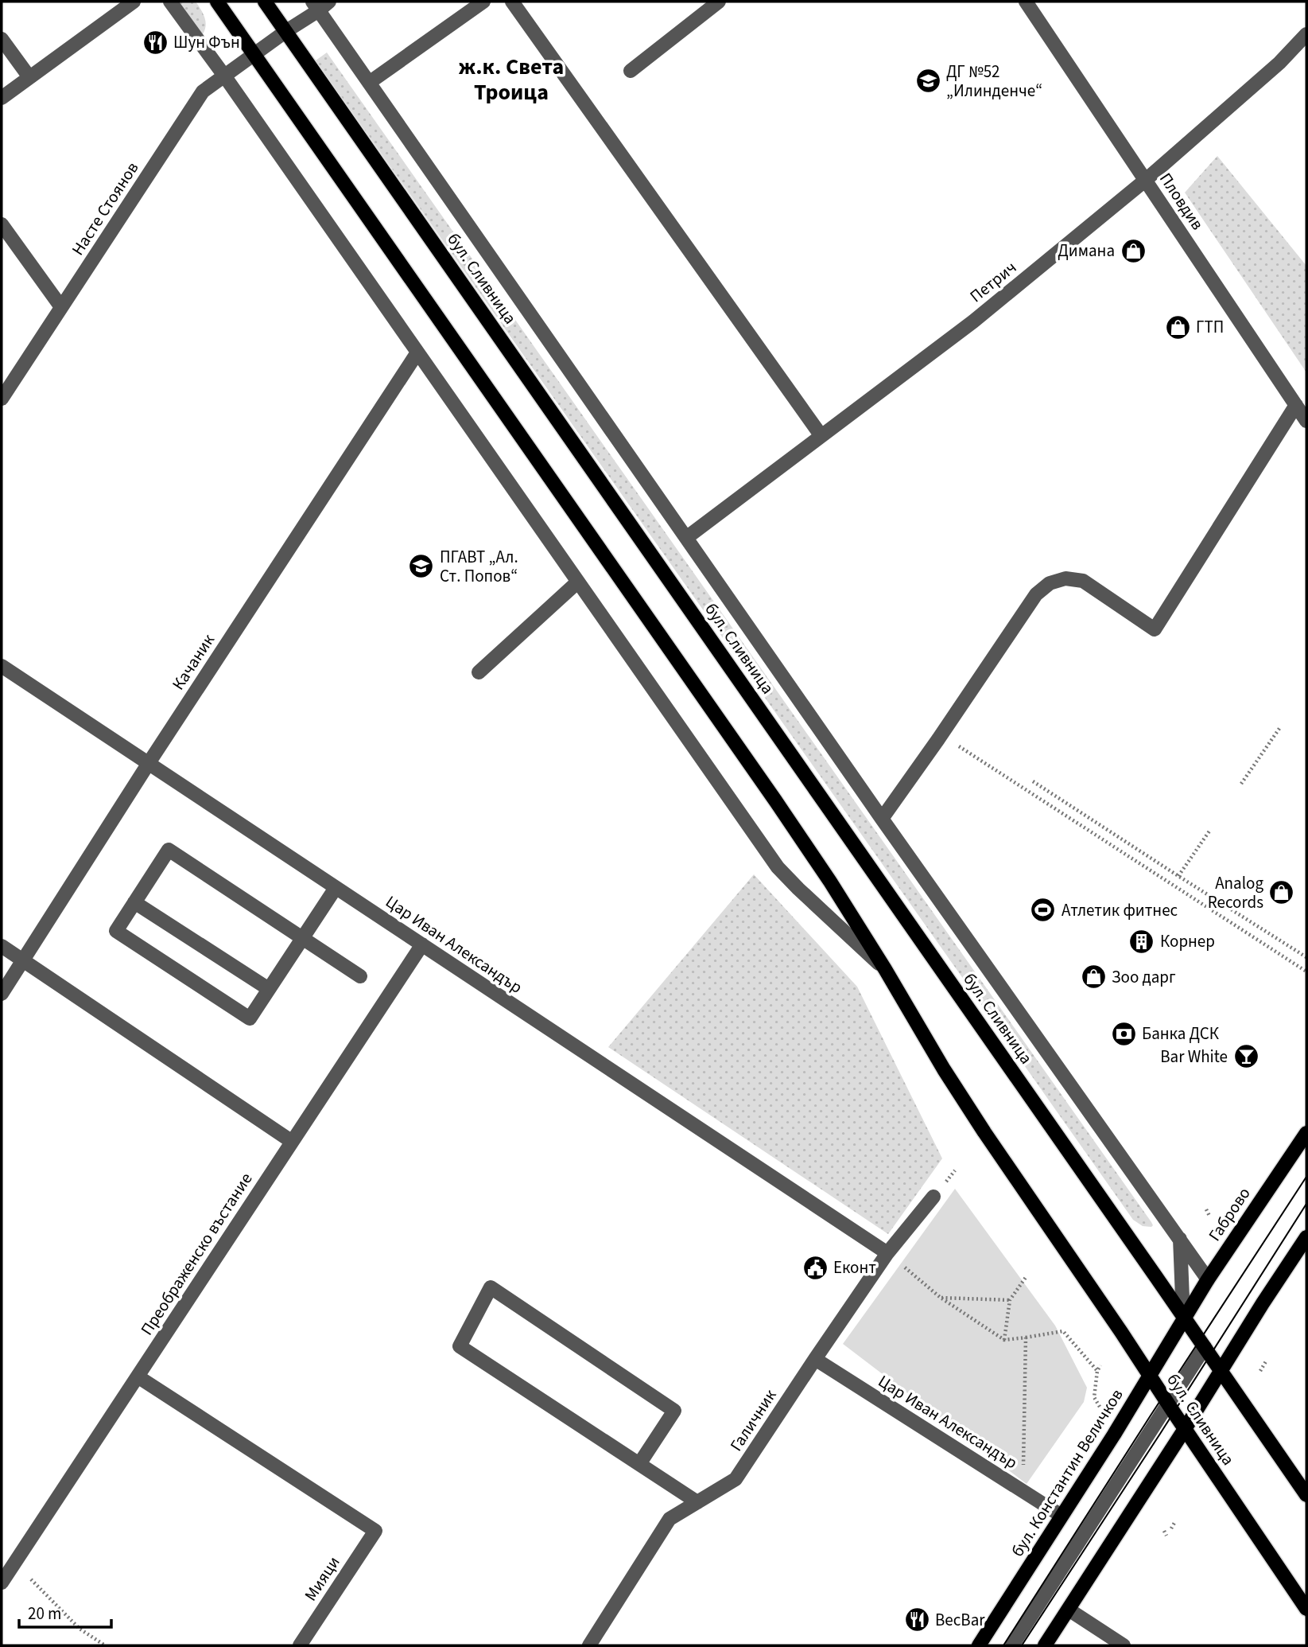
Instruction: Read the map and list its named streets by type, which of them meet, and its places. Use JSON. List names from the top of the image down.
{
  "streets": {
    "main road": ["бул. Сливница", "Габрово", "бул. Константин Величков"],
    "street": [
      "Пловдив",
      "Насте Стоянов",
      "Петрич",
      "Качаник",
      "Цар Иван Александър",
      "Преображенско въстание",
      "Галичник",
      "Мияци"
    ]
  },
  "crossings": [
    ["Пловдив", "Петрич"],
    ["Насте Стоянов", "бул. Сливница"],
    ["бул. Сливница", "Петрич"],
    ["бул. Сливница", "Качаник"],
    ["бул. Сливница", "Габрово"],
    ["бул. Сливница", "бул. Константин Величков"],
    ["Качаник", "Цар Иван Александър"],
    ["Цар Иван Александър", "Преображенско въстание"],
    ["Цар Иван Александър", "Галичник"],
    ["Цар Иван Александър", "бул. Константин Величков"],
    ["Габрово", "бул. Константин Величков"],
    ["Преображенско въстание", "Мияци"]
  ],
  "districts": ["ж.к. Света Троица"],
  "places": {
    "restaurant": ["Шун Фън", "BecBar"],
    "school or university": ["ДГ №52 „Илинденче“", "ПГАВТ „Ал. Ст. Попов“"],
    "shop": [
      "Димана",
      "ГТП",
      "Analog Records",
      "Зоо дарг"
    ],
    "sports": ["Атлетик фитнес"],
    "building": ["Корнер"],
    "bank": ["Банка ДСК"],
    "bar": ["Bar White"],
    "public building": ["Еконт"]
  },
  "scale_bar": "20 m"
}
